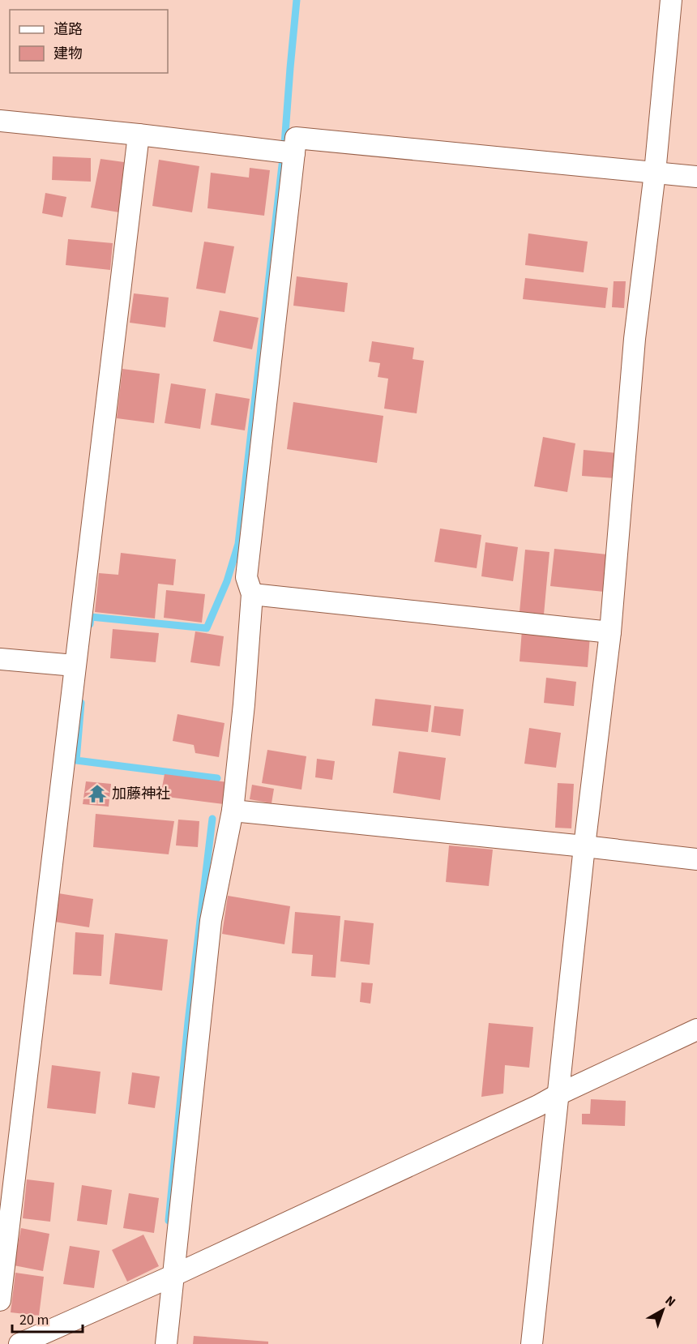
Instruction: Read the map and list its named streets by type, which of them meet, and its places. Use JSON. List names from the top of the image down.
{
  "places": {
    "temple": ["加藤神社"]
  },
  "legend": ["道路", "建物"],
  "scale_bar": "20 m",
  "north": "top right"
}
